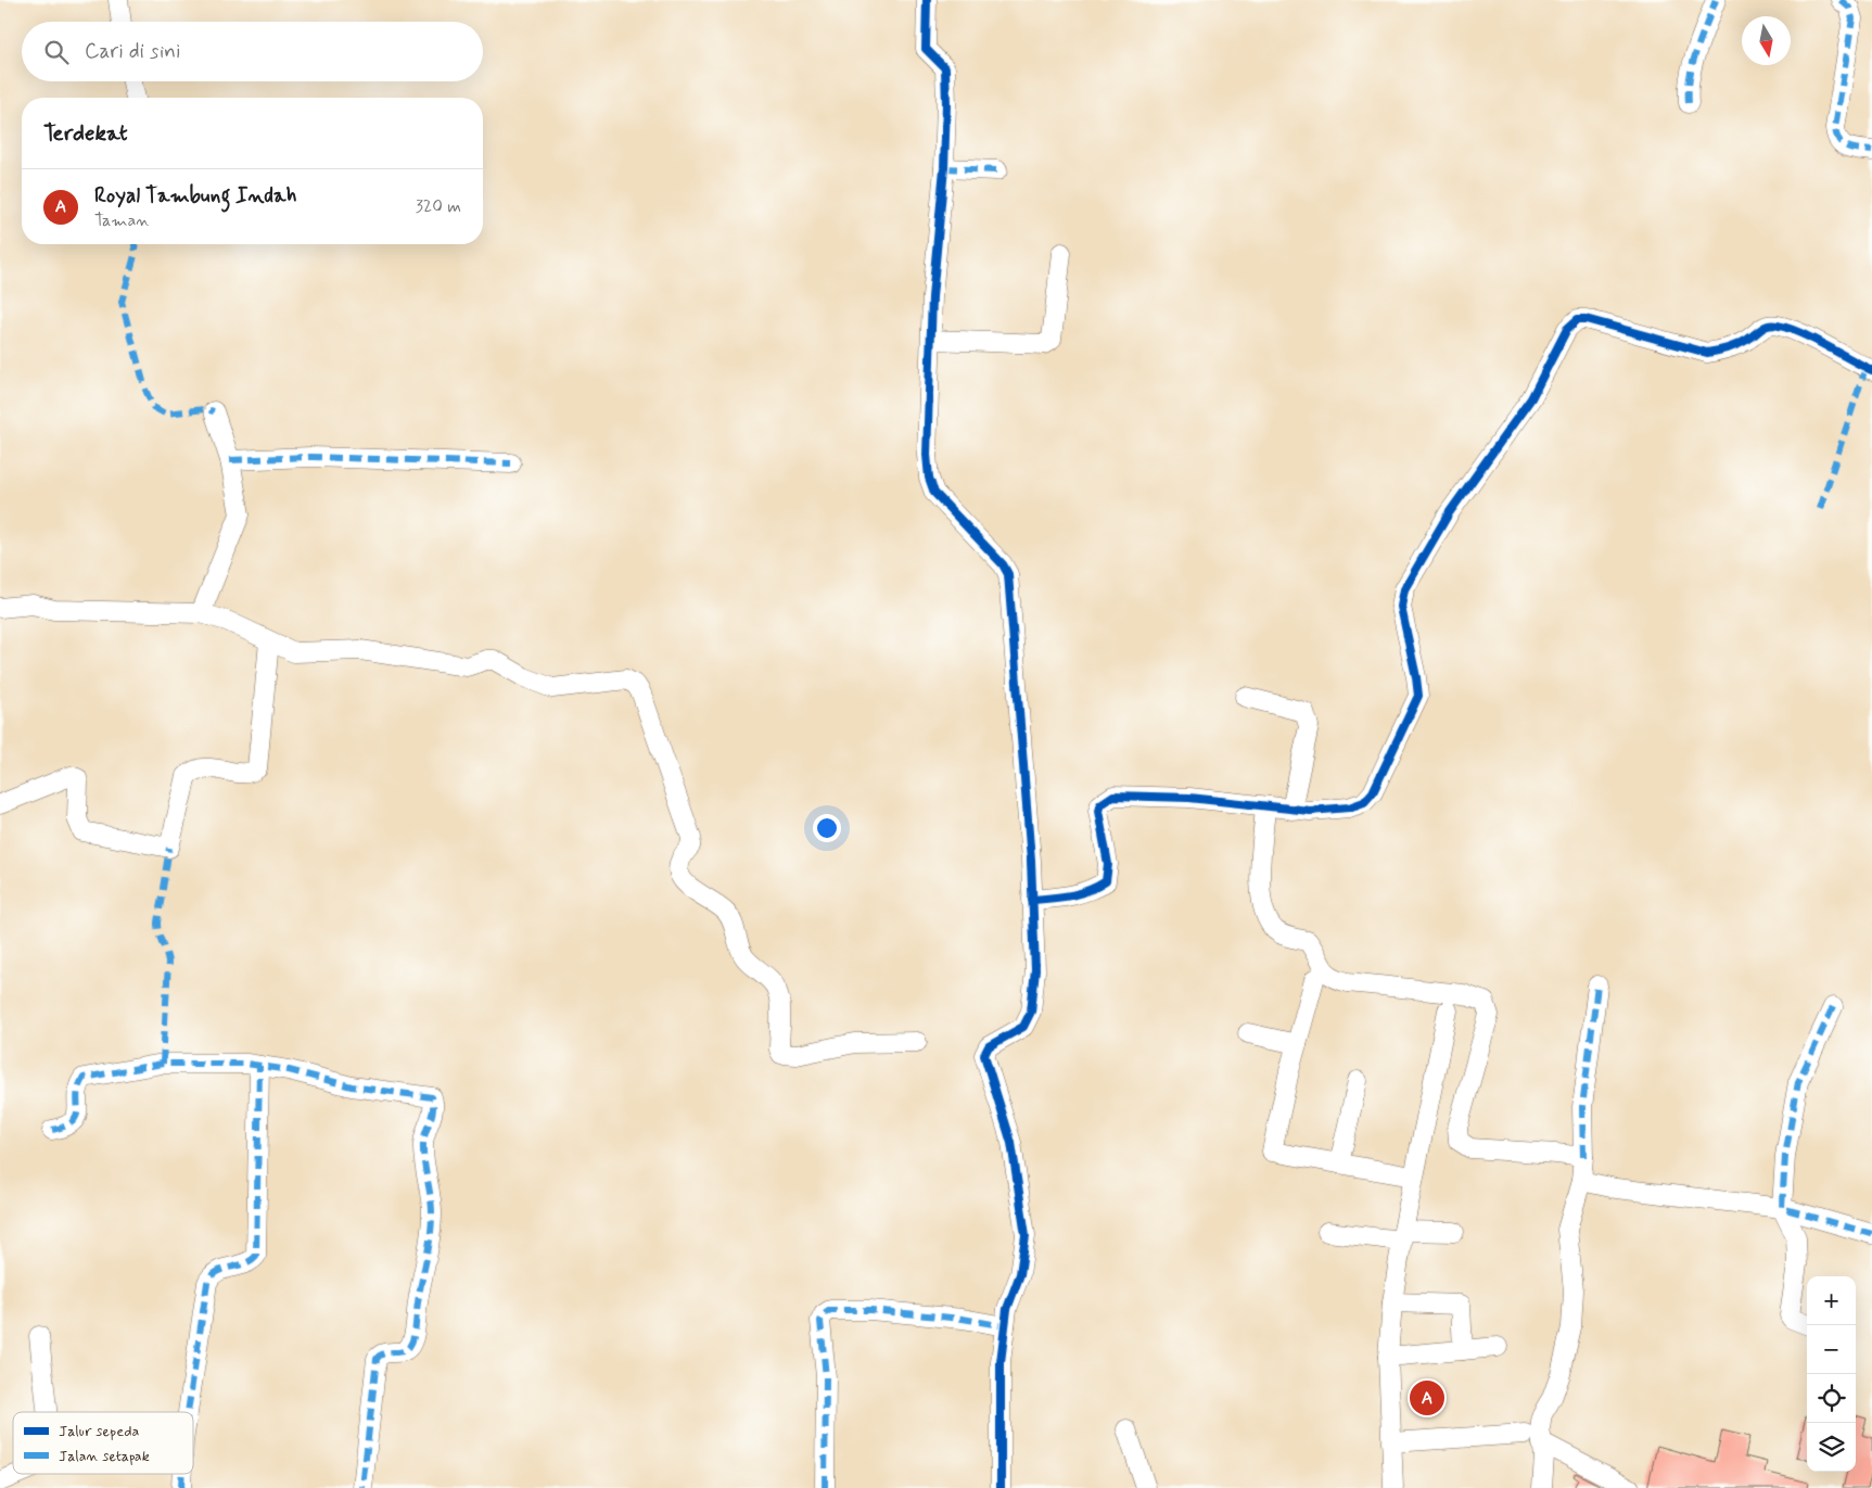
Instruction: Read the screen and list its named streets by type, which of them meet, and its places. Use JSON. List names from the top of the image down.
{
  "legend": ["Jalur sepeda", "Jalan setapak"],
  "north": "bottom",
  "page": {
    "search": "Cari di sini",
    "heading": "Terdekat",
    "list": [
      {
        "mark": "A",
        "name": "Royal Tambung Indah",
        "note": "Taman",
        "value": "320 m"
      }
    ],
    "map_buttons": ["+", "−"],
    "pins": "A"
  }
}
